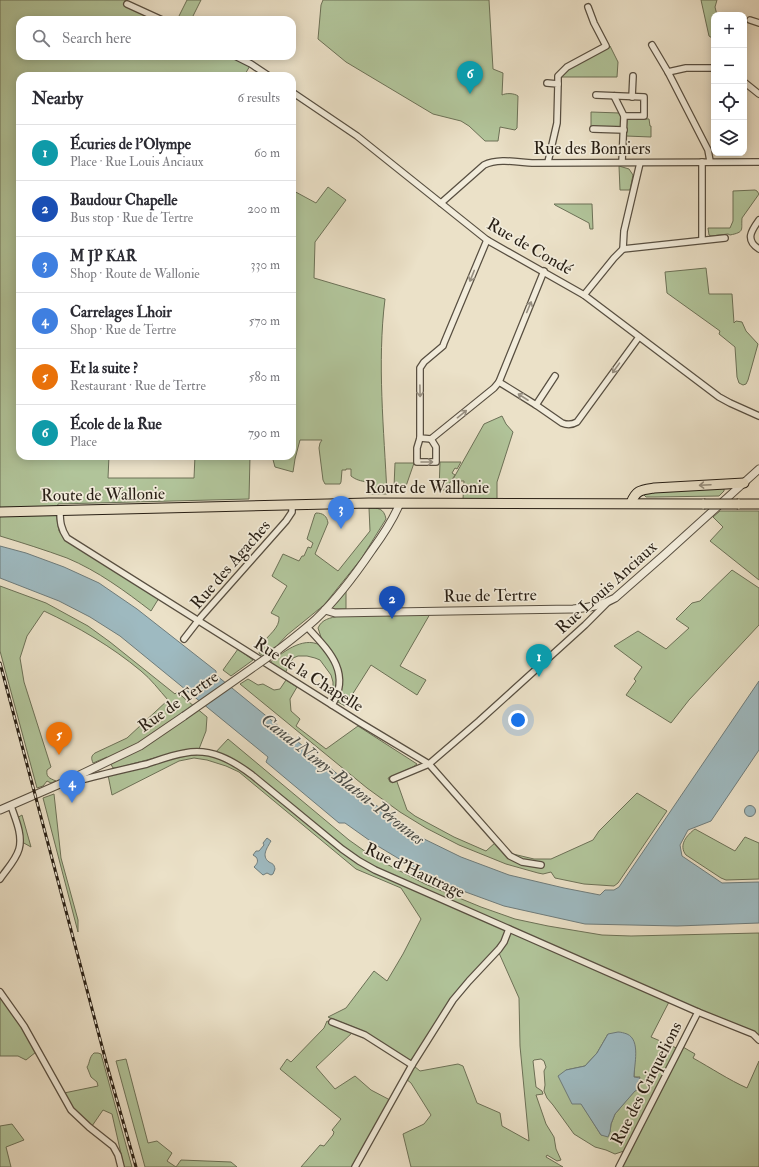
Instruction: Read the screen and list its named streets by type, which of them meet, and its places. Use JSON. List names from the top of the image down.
{
  "streets": {
    "main road": ["Route de Wallonie"],
    "street": [
      "Rue des Bonniers",
      "Rue de Condé",
      "Rue des Agaches",
      "Rue Louis Anciaux",
      "Rue de Tertre",
      "Rue de la Chapelle",
      "Rue d'Hautrage",
      "Rue des Criquelions"
    ]
  },
  "crossings": [
    ["Rue des Bonniers", "Rue de Condé"],
    ["Route de Wallonie", "Rue des Agaches"],
    ["Route de Wallonie", "Rue de Tertre"],
    ["Route de Wallonie", "Rue de la Chapelle"],
    ["Rue des Agaches", "Rue de la Chapelle"],
    ["Rue Louis Anciaux", "Rue de Tertre"],
    ["Rue Louis Anciaux", "Rue de la Chapelle"],
    ["Rue de Tertre", "Rue d'Hautrage"],
    ["Rue d'Hautrage", "Rue des Criquelions"]
  ],
  "water": ["Canal Nimy-Blaton-Péronnes"],
  "page": {
    "map_buttons": ["+", "−"],
    "search": "Search here",
    "pins": [
      "6",
      "3",
      "2",
      "1",
      "5",
      "4"
    ],
    "heading": ["Nearby", "6 results"],
    "list": [
      {
        "mark": "1",
        "name": "Écuries de l'Olympe",
        "note": "Place · Rue Louis Anciaux",
        "value": "60 m"
      },
      {
        "mark": "2",
        "name": "Baudour Chapelle",
        "note": "Bus stop · Rue de Tertre",
        "value": "200 m"
      },
      {
        "mark": "3",
        "name": "M JP KAR",
        "note": "Shop · Route de Wallonie",
        "value": "330 m"
      },
      {
        "mark": "4",
        "name": "Carrelages Lhoir",
        "note": "Shop · Rue de Tertre",
        "value": "570 m"
      },
      {
        "mark": "5",
        "name": "Et la suite ?",
        "note": "Restaurant · Rue de Tertre",
        "value": "580 m"
      },
      {
        "mark": "6",
        "name": "École de la Rue",
        "note": "Place",
        "value": "790 m"
      }
    ]
  }
}
